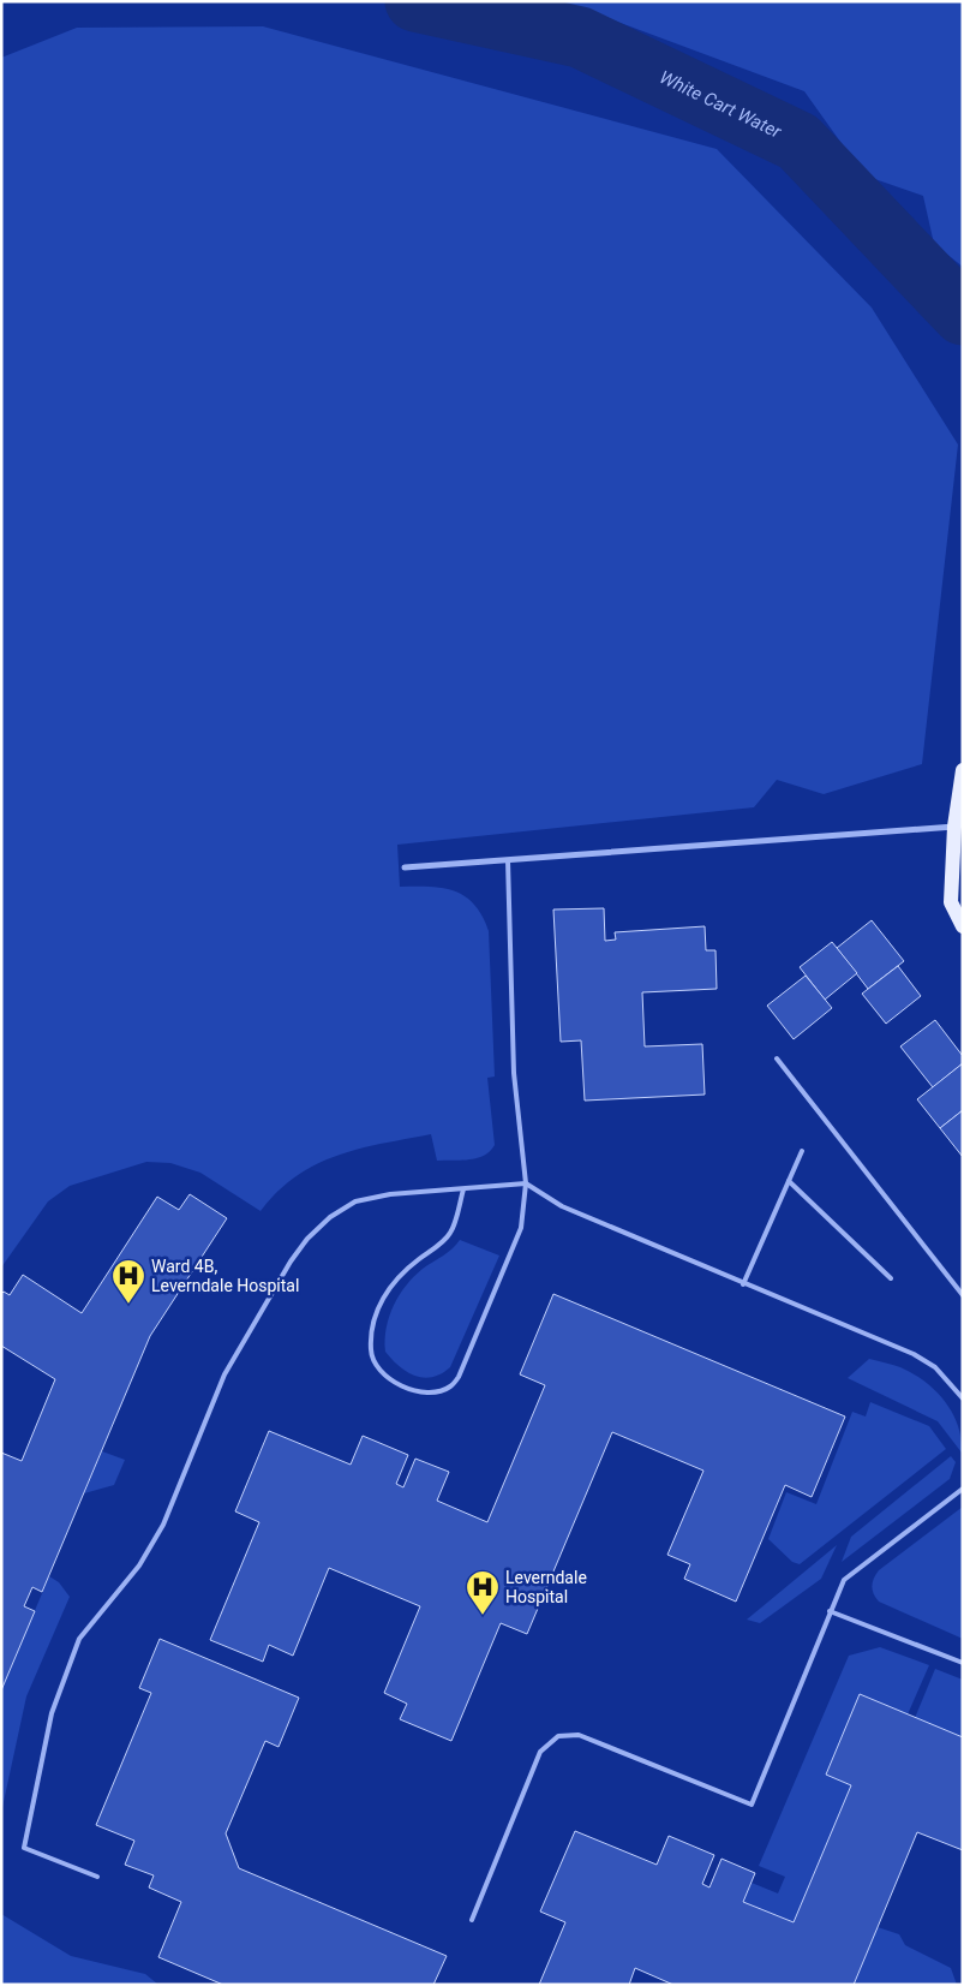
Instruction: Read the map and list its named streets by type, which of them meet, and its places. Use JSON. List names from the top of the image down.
{
  "water": ["White Cart Water"],
  "places": {
    "hospital": ["Ward 4B, Leverndale Hospital", "Leverndale Hospital"]
  }
}
